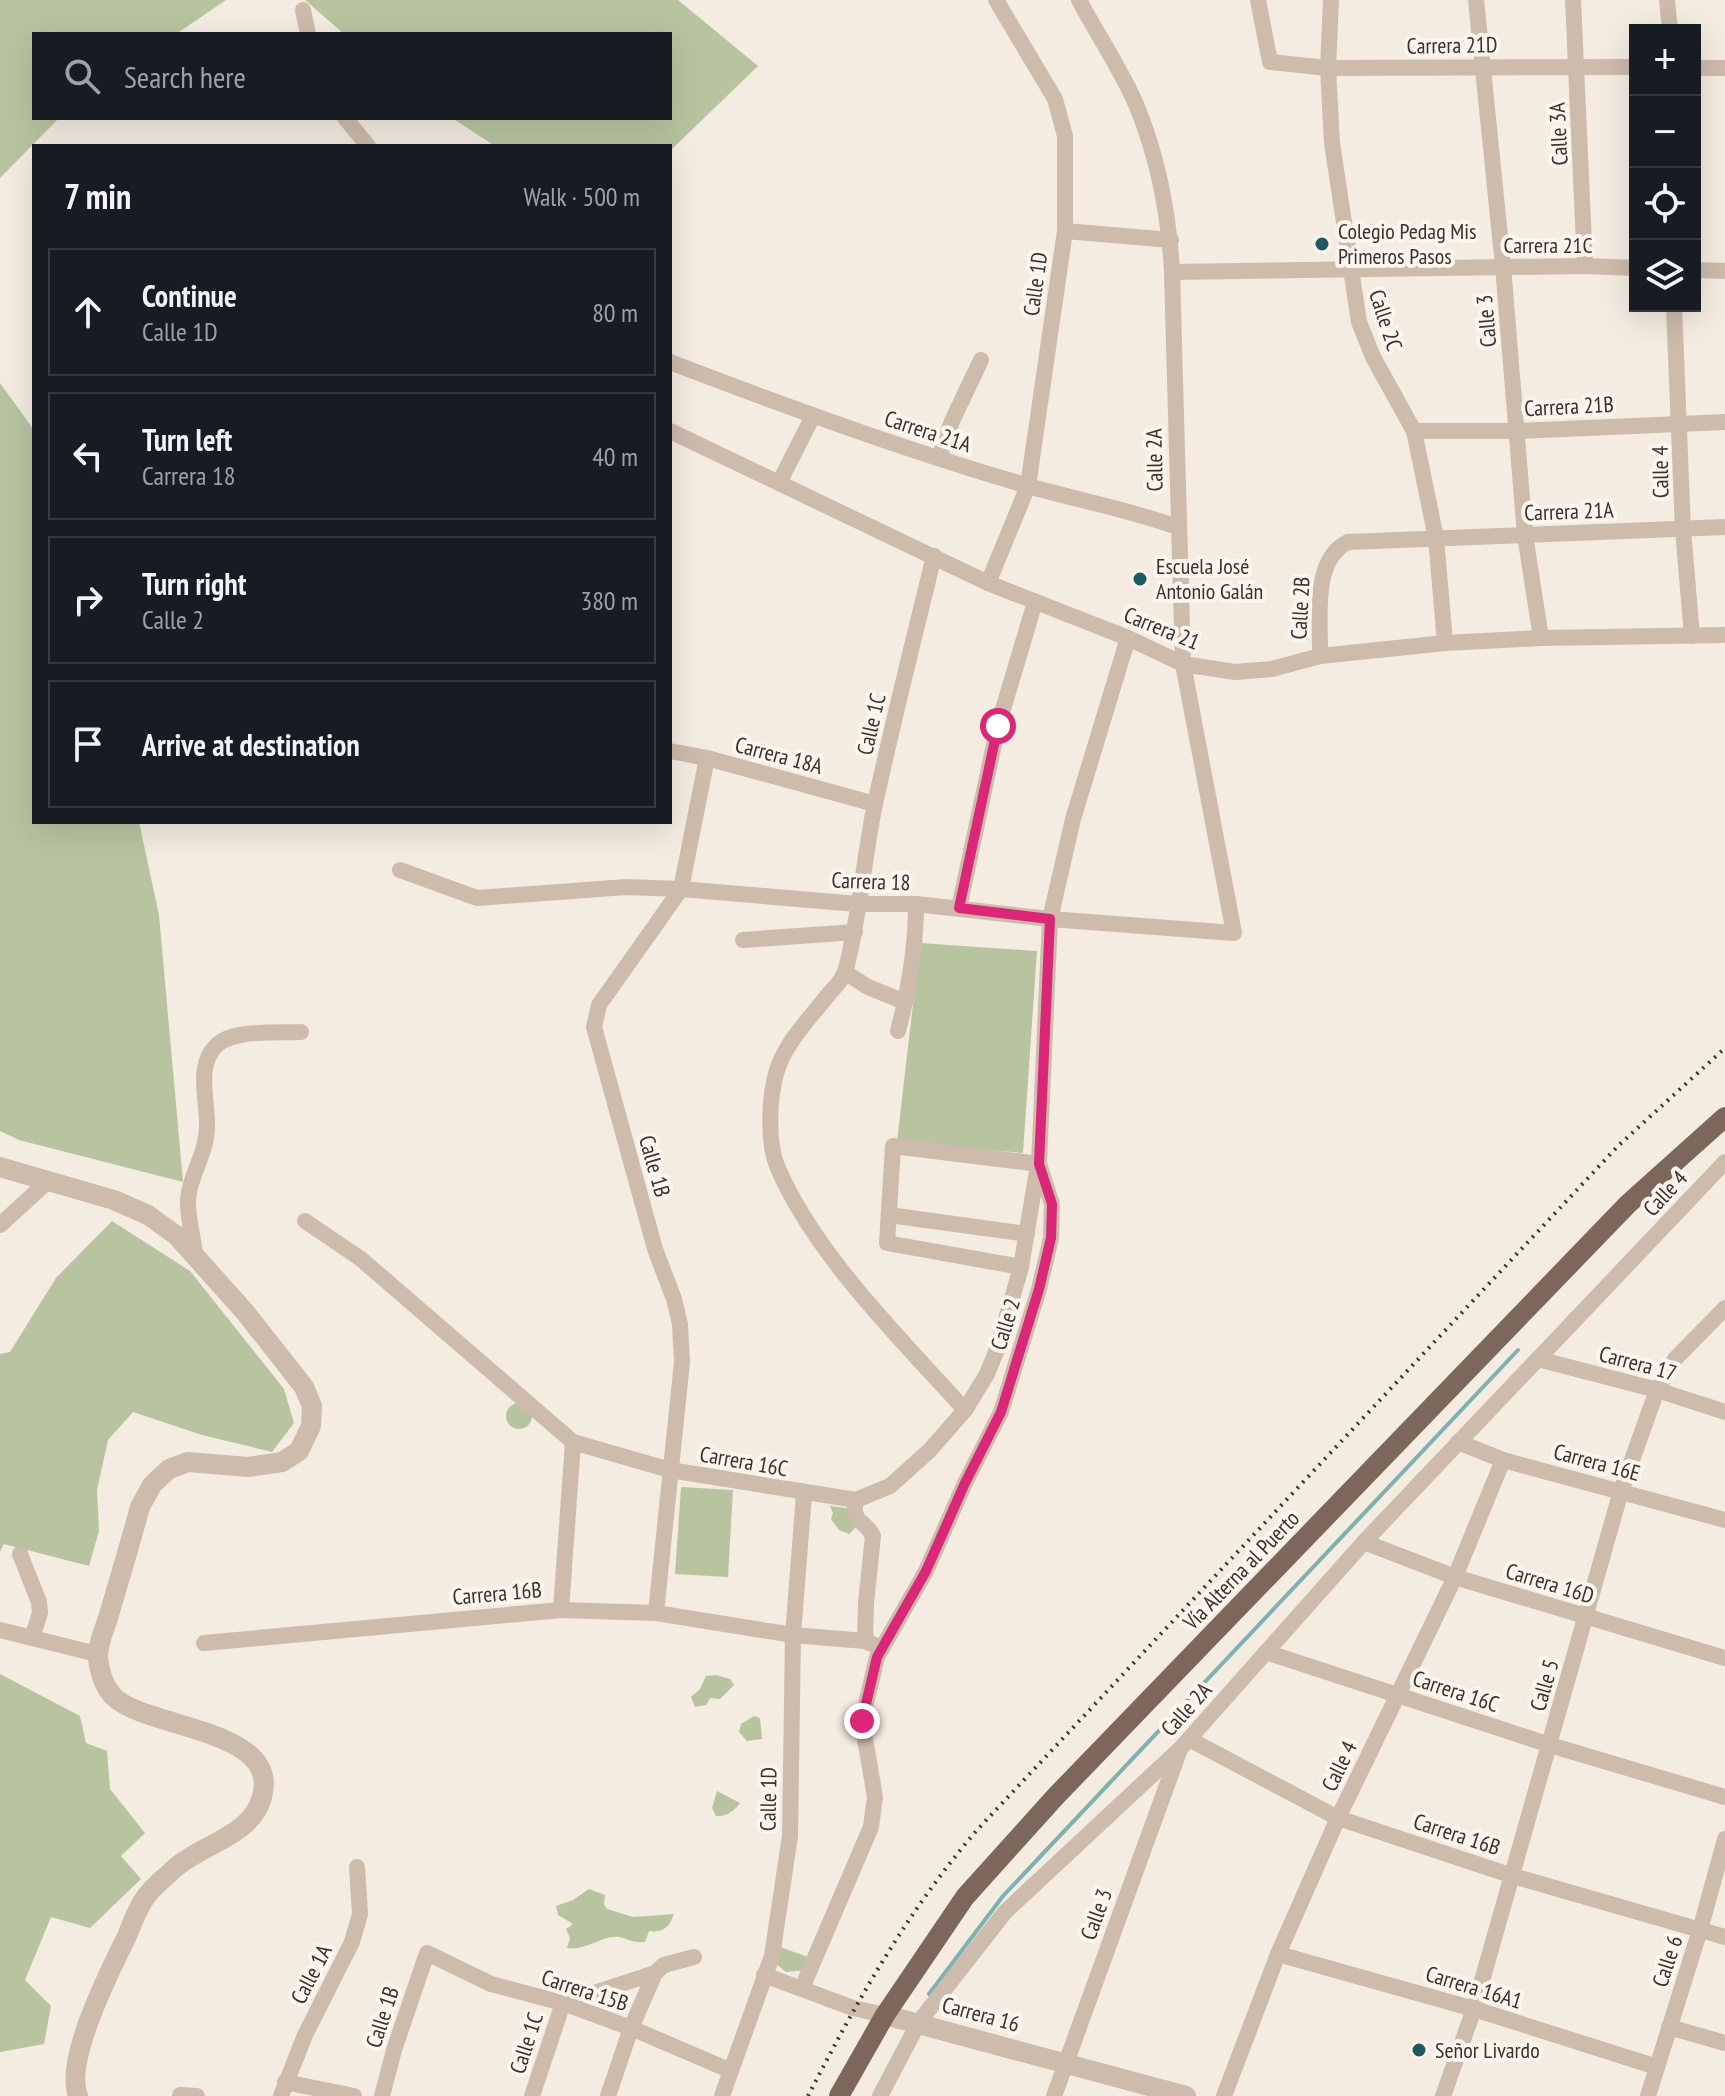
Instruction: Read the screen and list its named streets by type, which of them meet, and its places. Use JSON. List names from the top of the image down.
{
  "streets": {
    "main road": ["Vía Alterna al Puerto"],
    "street": [
      "Carrera 21D",
      "Calle 3A",
      "Carrera 21C",
      "Calle 1D",
      "Calle 2C",
      "Calle 3",
      "Carrera 21B",
      "Carrera 21A",
      "Calle 2A",
      "Calle 4",
      "Calle 2B",
      "Carrera 21",
      "Calle 1C",
      "Carrera 18A",
      "Carrera 18",
      "Calle 1B",
      "Calle 2",
      "Carrera 17",
      "Carrera 16C",
      "Carrera 16E",
      "Carrera 16D",
      "Carrera 16B",
      "Calle 5",
      "Calle 6",
      "Calle 1A",
      "Carrera 16A1",
      "Carrera 15B",
      "Carrera 16"
    ]
  },
  "crossings": [
    ["Carrera 21D", "Calle 3A"],
    ["Carrera 21D", "Calle 2C"],
    ["Carrera 21D", "Calle 3"],
    ["Calle 3A", "Carrera 21C"],
    ["Carrera 21C", "Calle 2C"],
    ["Carrera 21C", "Calle 3"],
    ["Carrera 21C", "Calle 2A"],
    ["Calle 1D", "Carrera 21A"],
    ["Calle 1D", "Carrera 21"],
    ["Calle 1D", "Carrera 16C"],
    ["Calle 1D", "Carrera 16B"],
    ["Calle 1D", "Carrera 15B"],
    ["Calle 1D", "Carrera 16"],
    ["Calle 2C", "Carrera 21B"],
    ["Calle 2C", "Carrera 21A"],
    ["Calle 2C", "Carrera 21"],
    ["Calle 3", "Carrera 21B"],
    ["Calle 3", "Carrera 21A"],
    ["Calle 3", "Calle 2A"],
    ["Calle 3", "Carrera 21"],
    ["Calle 3", "Carrera 16B"],
    ["Calle 3", "Carrera 16"],
    ["Carrera 21B", "Calle 4"],
    ["Carrera 21A", "Calle 2A"],
    ["Carrera 21A", "Calle 4"],
    ["Carrera 21A", "Calle 2B"],
    ["Calle 2A", "Calle 4"],
    ["Calle 2A", "Carrera 21"],
    ["Calle 2A", "Carrera 18"],
    ["Calle 2A", "Carrera 17"],
    ["Calle 2A", "Carrera 16C"],
    ["Calle 2A", "Carrera 16E"],
    ["Calle 2A", "Vía Alterna al Puerto"],
    ["Calle 2A", "Carrera 16D"],
    ["Calle 2A", "Carrera 16B"],
    ["Calle 2A", "Carrera 16"],
    ["Calle 4", "Carrera 21"],
    ["Calle 4", "Carrera 17"],
    ["Calle 4", "Carrera 16C"],
    ["Calle 4", "Carrera 16E"],
    ["Calle 4", "Carrera 16D"],
    ["Calle 4", "Carrera 16B"],
    ["Calle 4", "Carrera 16A1"],
    ["Calle 2B", "Carrera 21"],
    ["Carrera 21", "Calle 1C"],
    ["Carrera 21", "Calle 2"],
    ["Calle 1C", "Carrera 18A"],
    ["Calle 1C", "Carrera 18"],
    ["Calle 1C", "Carrera 15B"],
    ["Carrera 18A", "Calle 1B"],
    ["Carrera 18", "Calle 1B"],
    ["Carrera 18", "Calle 2"],
    ["Calle 1B", "Carrera 16C"],
    ["Calle 1B", "Carrera 16B"],
    ["Calle 1B", "Carrera 15B"],
    ["Calle 2", "Carrera 16B"],
    ["Calle 2", "Carrera 16"],
    ["Carrera 17", "Calle 5"],
    ["Carrera 16C", "Calle 5"],
    ["Carrera 16E", "Calle 5"],
    ["Vía Alterna al Puerto", "Carrera 16"],
    ["Carrera 16D", "Calle 5"],
    ["Carrera 16B", "Calle 5"],
    ["Carrera 16B", "Calle 6"],
    ["Calle 5", "Carrera 16A1"],
    ["Calle 6", "Carrera 16A1"]
  ],
  "places": ["Colegio Pedag Mis Primeros Pasos", "Escuela José Antonio Galán", "Señor Livardo"],
  "page": {
    "map_buttons": ["+", "−"],
    "search": "Search here",
    "heading": ["7 min", "Walk · 500 m"],
    "list": [
      ["Continue", "Calle 1D", "80 m"],
      ["Turn left", "Carrera 18", "40 m"],
      ["Turn right", "Calle 2", "380 m"],
      "Arrive at destination"
    ]
  }
}
